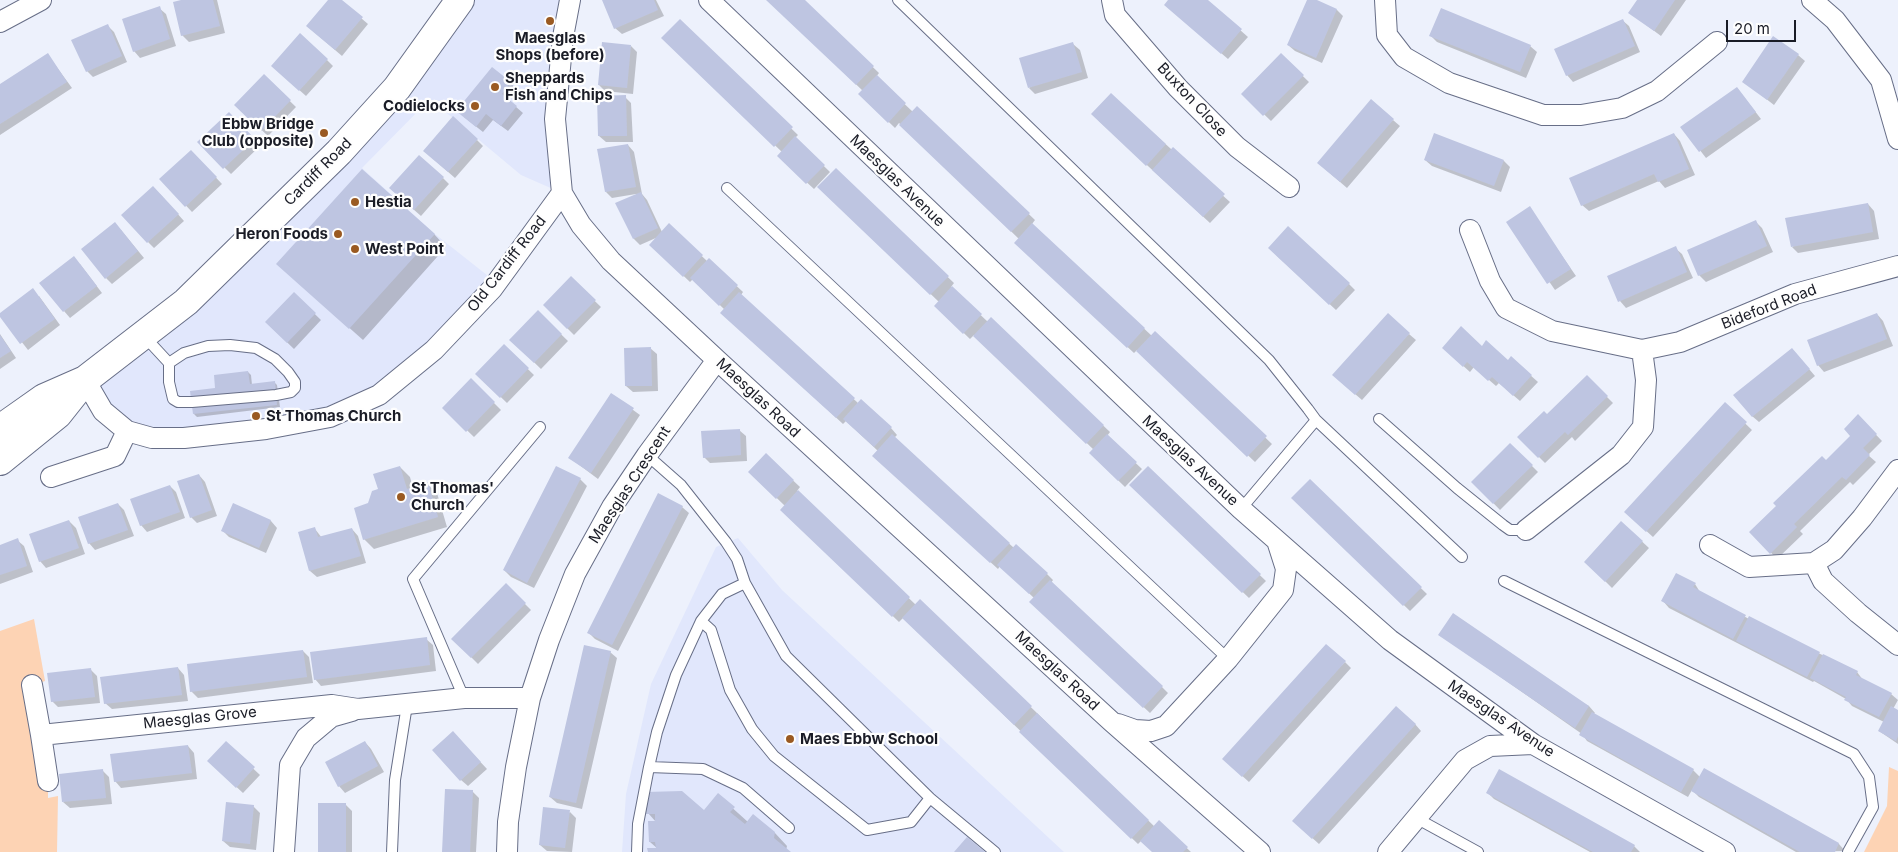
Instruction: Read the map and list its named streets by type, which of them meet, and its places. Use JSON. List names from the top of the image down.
{
  "streets": {
    "main road": ["Cardiff Road"],
    "street": [
      "Buxton Close",
      "Maesglas Avenue",
      "Old Cardiff Road",
      "Bideford Road",
      "Maesglas Road",
      "Maesglas Crescent",
      "Maesglas Grove"
    ]
  },
  "crossings": [
    ["Cardiff Road", "Old Cardiff Road"],
    ["Maesglas Avenue", "Maesglas Road"],
    ["Old Cardiff Road", "Maesglas Road"],
    ["Maesglas Road", "Maesglas Crescent"],
    ["Maesglas Crescent", "Maesglas Grove"]
  ],
  "places": [
    "Maesglas Shops (before)",
    "Sheppards Fish and Chips",
    "Codielocks",
    "Ebbw Bridge Club (opposite)",
    "Hestia",
    "Heron Foods",
    "West Point",
    "St Thomas Church",
    "St Thomas' Church",
    "Maes Ebbw School"
  ],
  "scale_bar": "20 m"
}
